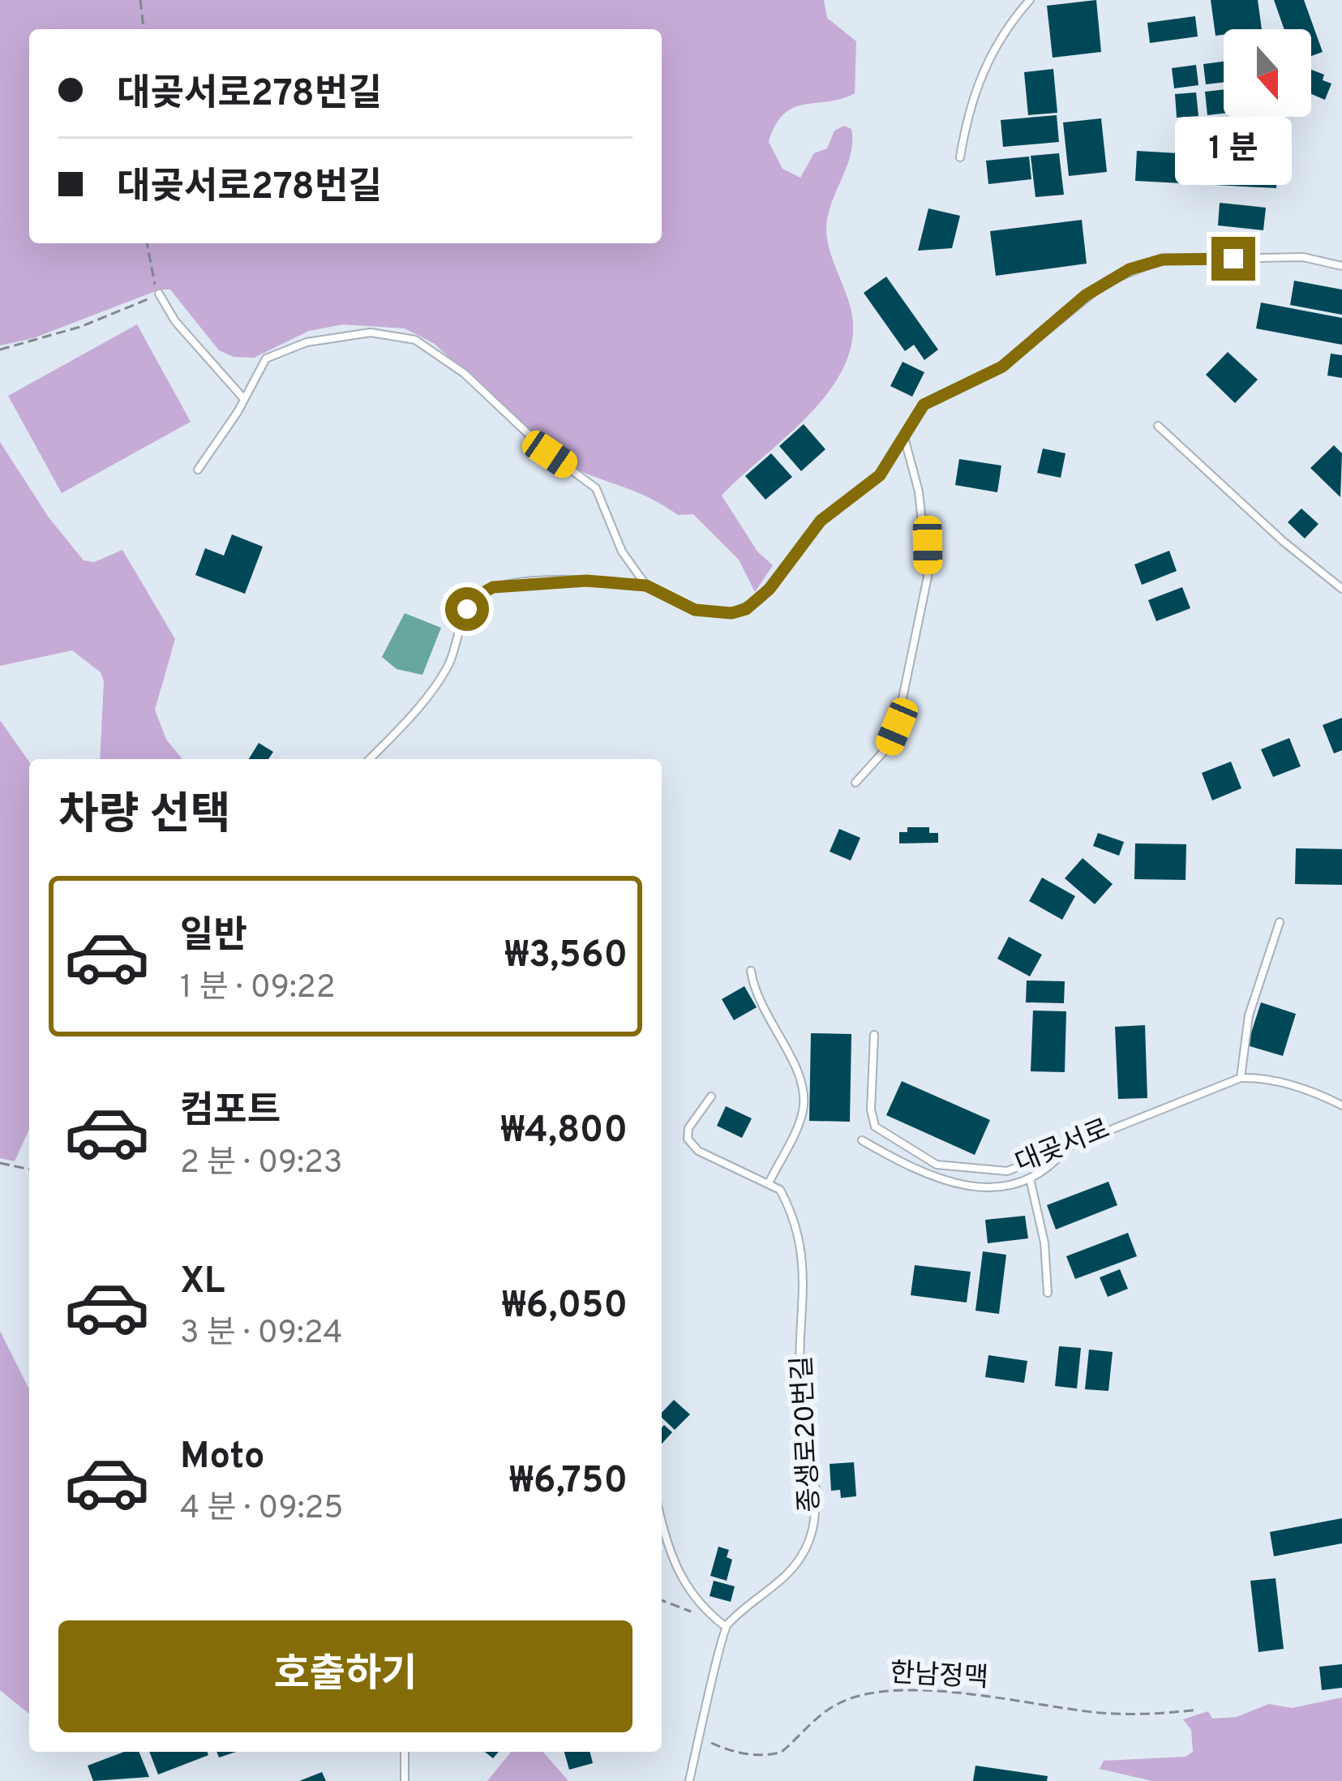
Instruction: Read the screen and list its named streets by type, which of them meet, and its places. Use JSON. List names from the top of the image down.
{
  "streets": {
    "lane": ["대곶서로", "종생로20번길"],
    "path": ["한남정맥"]
  },
  "north": "bottom",
  "page": {
    "banner": ["대곶서로278번길", "대곶서로278번길"],
    "bubble": "1 분",
    "heading": "차량 선택",
    "list": [
      {
        "name": "일반",
        "note": "1 분 · 09:22",
        "value": "₩3,560"
      },
      {
        "name": "컴포트",
        "note": "2 분 · 09:23",
        "value": "₩4,800"
      },
      {
        "name": "XL",
        "note": "3 분 · 09:24",
        "value": "₩6,050"
      },
      {
        "name": "Moto",
        "note": "4 분 · 09:25",
        "value": "₩6,750"
      }
    ],
    "buttons": "호출하기"
  }
}
